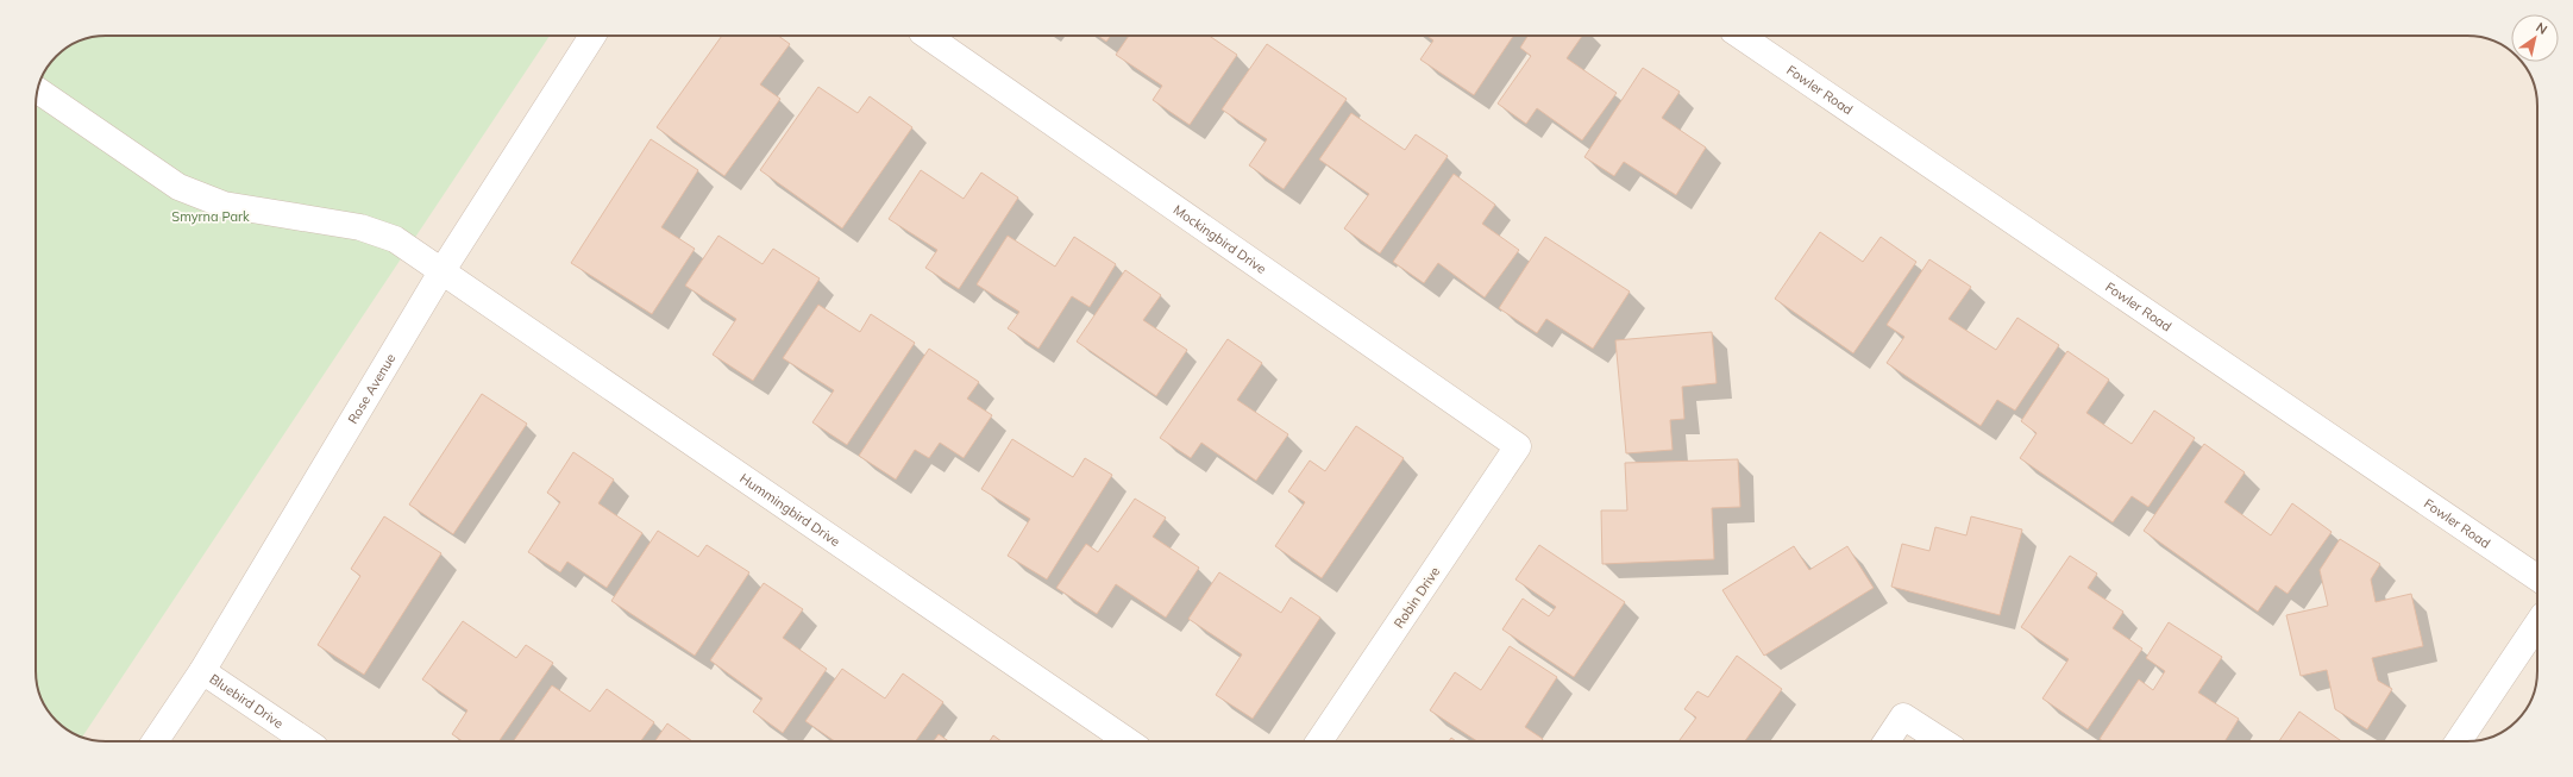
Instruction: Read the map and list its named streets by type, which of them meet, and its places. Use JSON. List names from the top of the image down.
{
  "streets": {
    "street": [
      "Fowler Road",
      "Mockingbird Drive",
      "Rose Avenue",
      "Hummingbird Drive",
      "Robin Drive",
      "Bluebird Drive"
    ]
  },
  "crossings": [
    ["Mockingbird Drive", "Robin Drive"],
    ["Rose Avenue", "Hummingbird Drive"],
    ["Rose Avenue", "Bluebird Drive"]
  ],
  "parks": ["Smyrna Park"],
  "north": "top right"
}
